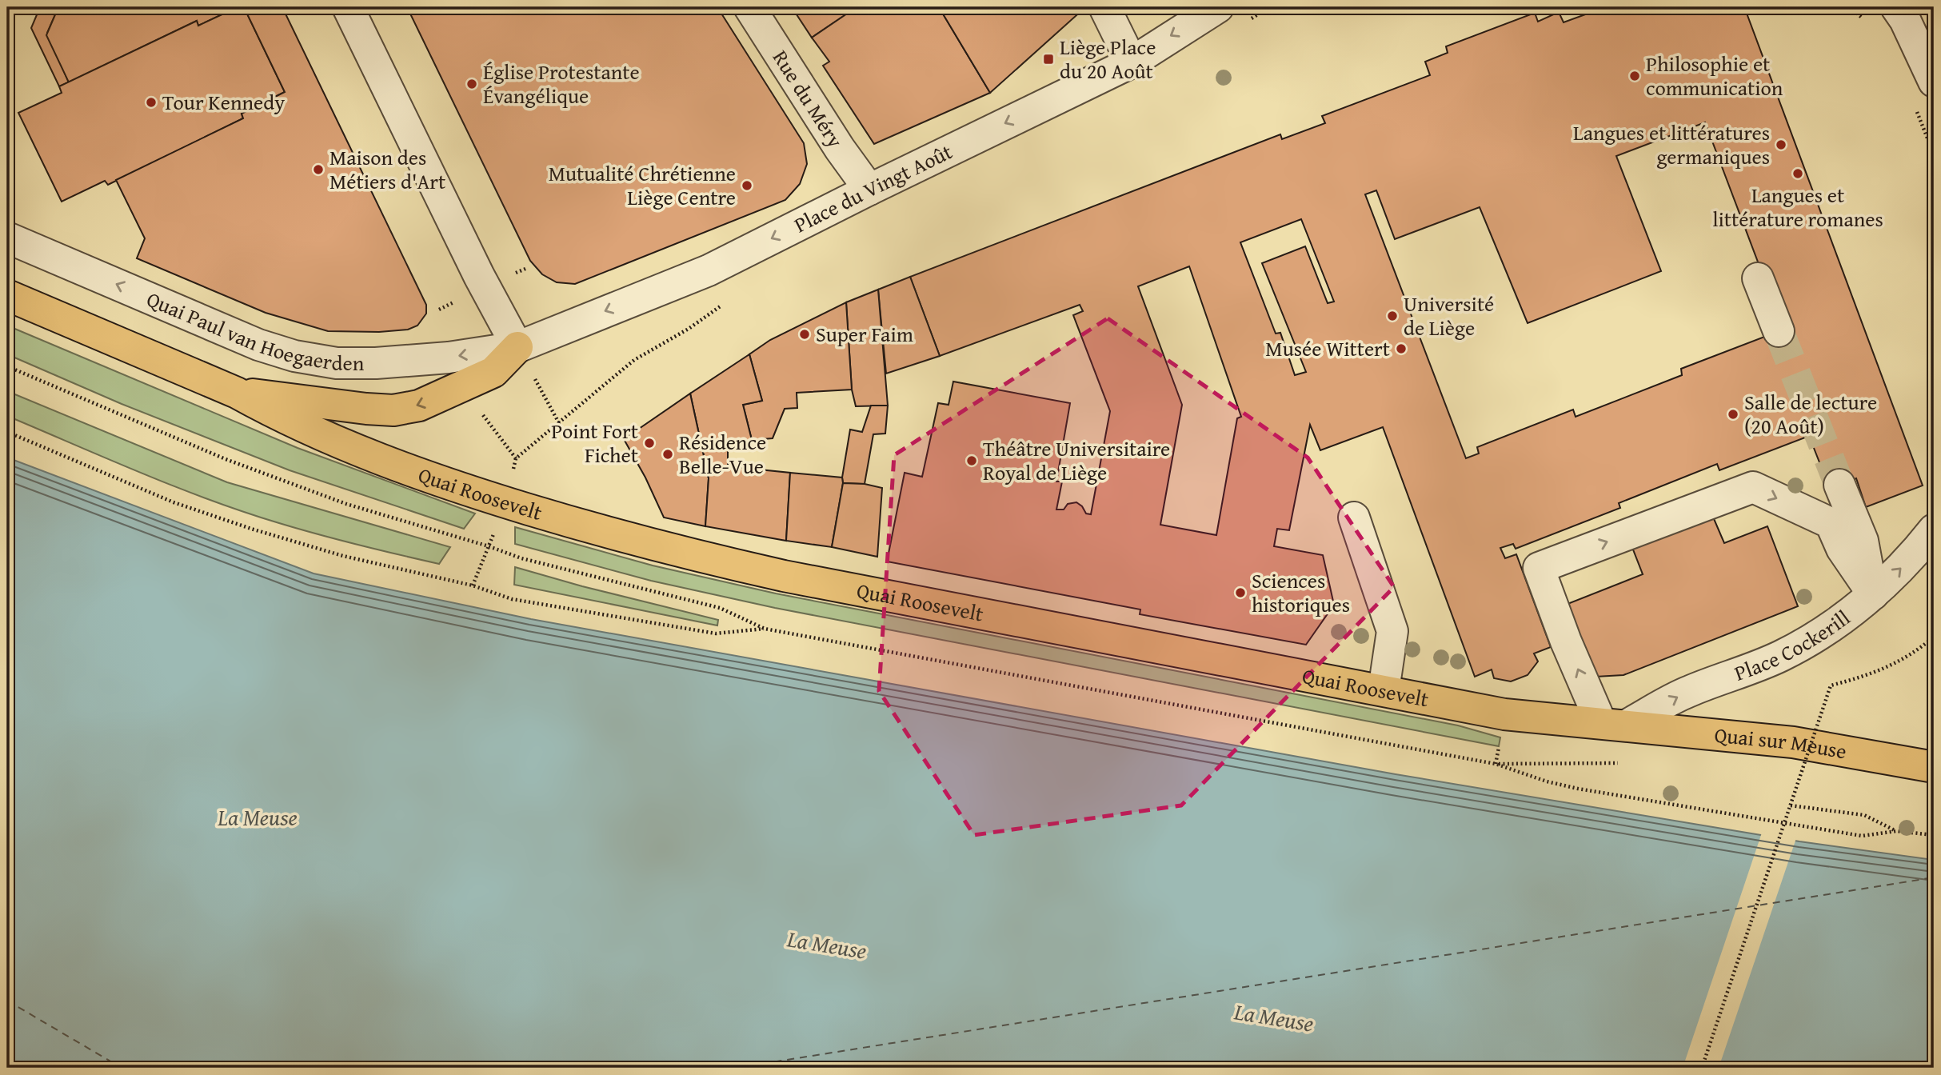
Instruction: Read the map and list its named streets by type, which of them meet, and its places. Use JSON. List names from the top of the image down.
{
  "streets": {
    "main road": ["Quai Roosevelt", "Quai sur Meuse"],
    "street": [
      "Rue du Méry",
      "Place du Vingt Août",
      "Quai Paul van Hoegaerden",
      "Place Cockerill"
    ]
  },
  "crossings": [
    ["Rue du Méry", "Place du Vingt Août"],
    ["Place du Vingt Août", "Quai Paul van Hoegaerden"],
    ["Quai Roosevelt", "Place Cockerill"],
    ["Quai Roosevelt", "Quai sur Meuse"],
    ["Place Cockerill", "Quai sur Meuse"]
  ],
  "one_way": ["Place du Vingt Août", "Quai Paul van Hoegaerden", "Place Cockerill"],
  "water": ["La Meuse"],
  "places": {
    "transit": ["Liège Place du 20 Août"],
    "other": [
      "Philosophie et communication",
      "Église Protestante Évangélique",
      "Tour Kennedy",
      "Langues et littératures germaniques",
      "Maison des Métiers d'Art",
      "Langues et littérature romanes",
      "Mutualité Chrétienne Liège Centre",
      "Université de Liège",
      "Super Faim",
      "Musée Wittert",
      "Salle de lecture (20 Août)",
      "Point Fort Fichet",
      "Résidence Belle-Vue",
      "Théâtre Universitaire Royal de Liège",
      "Sciences historiques"
    ]
  }
}
